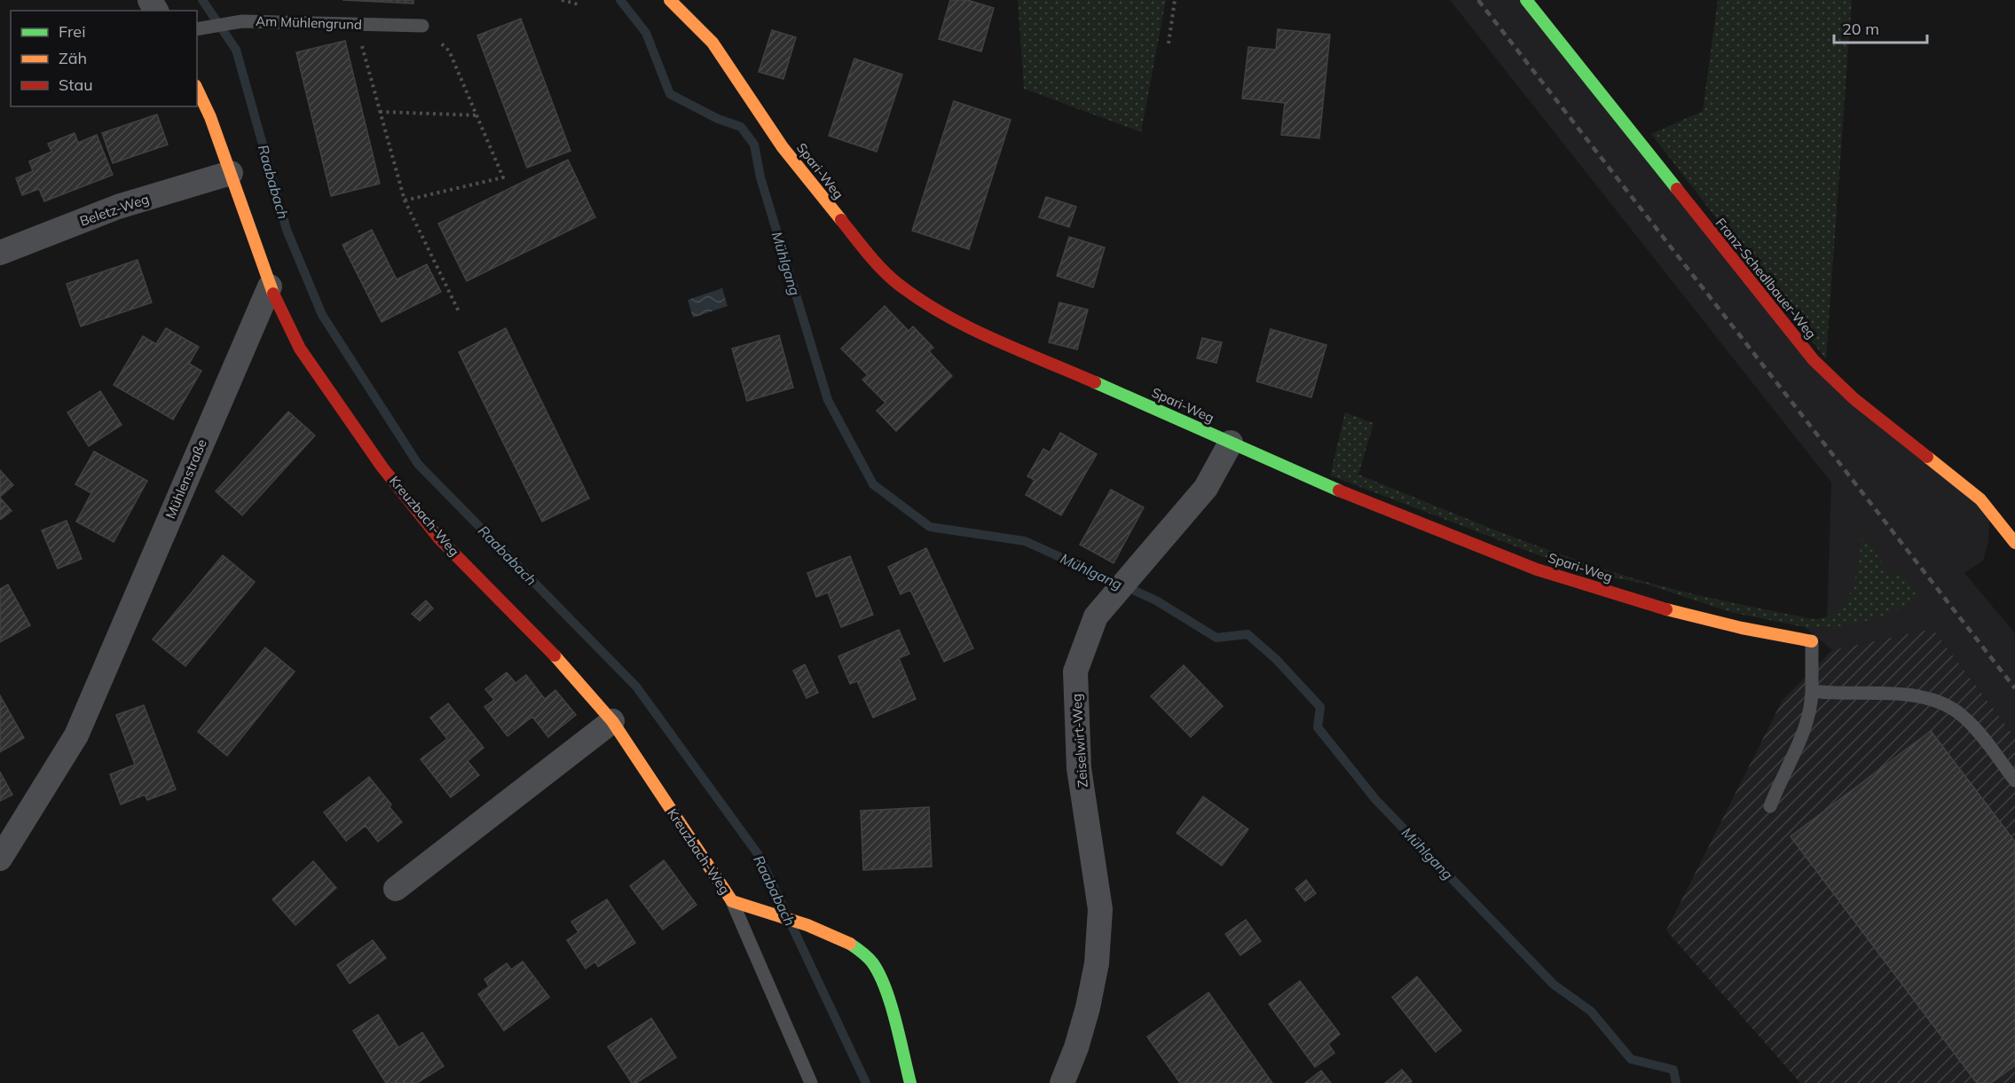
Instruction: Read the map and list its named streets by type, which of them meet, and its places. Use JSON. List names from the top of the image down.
{
  "streets": {
    "street": [
      "Spari-Weg",
      "Beletz-Weg",
      "Franz-Schedlbauer-Weg",
      "Mühlenstraße",
      "Kreuzbach-Weg",
      "Zeiselwirt-Weg"
    ],
    "lane": ["Am Mühlengrund"]
  },
  "crossings": [
    ["Spari-Weg", "Zeiselwirt-Weg"],
    ["Mühlenstraße", "Kreuzbach-Weg"]
  ],
  "water": ["Raababach", "Mühlgang"],
  "legend": ["Frei", "Zäh", "Stau"],
  "scale_bar": "20 m"
}
